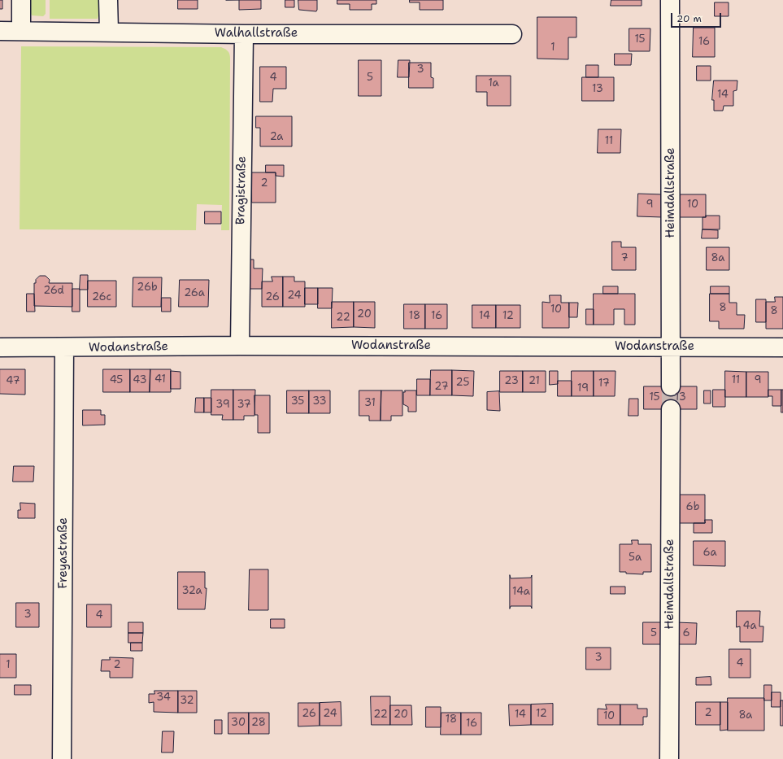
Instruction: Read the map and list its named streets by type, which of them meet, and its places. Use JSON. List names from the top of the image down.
{
  "streets": {
    "street": [
      "Walhallstraße",
      "Bragistraße",
      "Heimdallstraße",
      "Wodanstraße",
      "Freyastraße"
    ]
  },
  "crossings": [
    ["Walhallstraße", "Bragistraße"],
    ["Bragistraße", "Wodanstraße"],
    ["Heimdallstraße", "Wodanstraße"],
    ["Wodanstraße", "Freyastraße"]
  ],
  "house_numbers": [
    "15",
    "16",
    "1",
    "3",
    "4",
    "5",
    "1a",
    "13",
    "14",
    "2a",
    "11",
    "2",
    "9",
    "10",
    "7",
    "8a",
    "26b",
    "26d",
    "26a",
    "24",
    "26c",
    "26",
    "8",
    "10",
    "8",
    "20",
    "18",
    "16",
    "14",
    "12",
    "22",
    "41",
    "45",
    "43",
    "11",
    "9",
    "47",
    "23",
    "21",
    "25",
    "17",
    "27",
    "19",
    "15",
    "13",
    "35",
    "33",
    "31",
    "39",
    "37",
    "6b",
    "6a",
    "5a",
    "32a",
    "14a",
    "3",
    "4",
    "4a",
    "5",
    "6",
    "3",
    "4",
    "1",
    "2",
    "34",
    "32",
    "2",
    "26",
    "24",
    "12",
    "22",
    "20",
    "14",
    "8a",
    "10",
    "18",
    "30",
    "28",
    "16"
  ],
  "scale_bar": "20 m"
}
